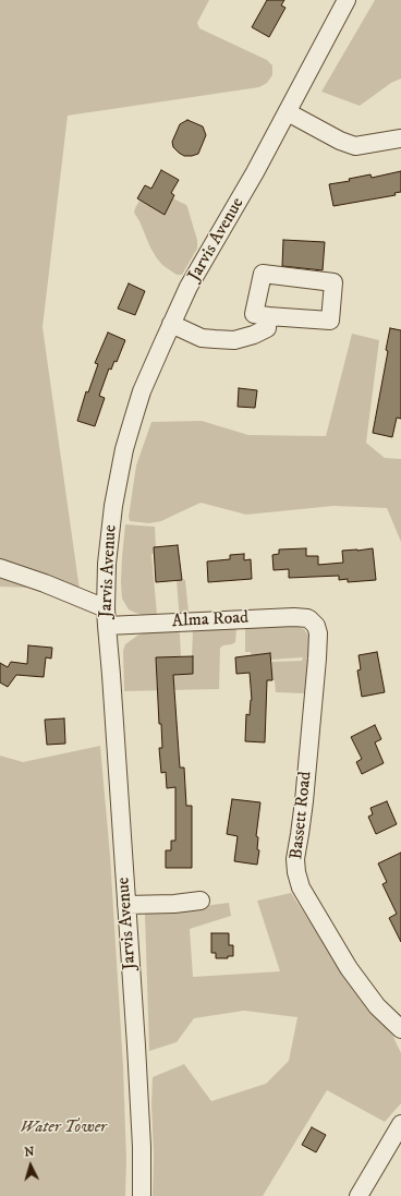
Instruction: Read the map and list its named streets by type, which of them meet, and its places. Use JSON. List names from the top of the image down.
{
  "streets": {
    "street": ["Jarvis Avenue", "Alma Road", "Bassett Road"]
  },
  "crossings": [
    ["Jarvis Avenue", "Alma Road"],
    ["Alma Road", "Bassett Road"]
  ],
  "parks": ["Water Tower"],
  "north": "top"
}
